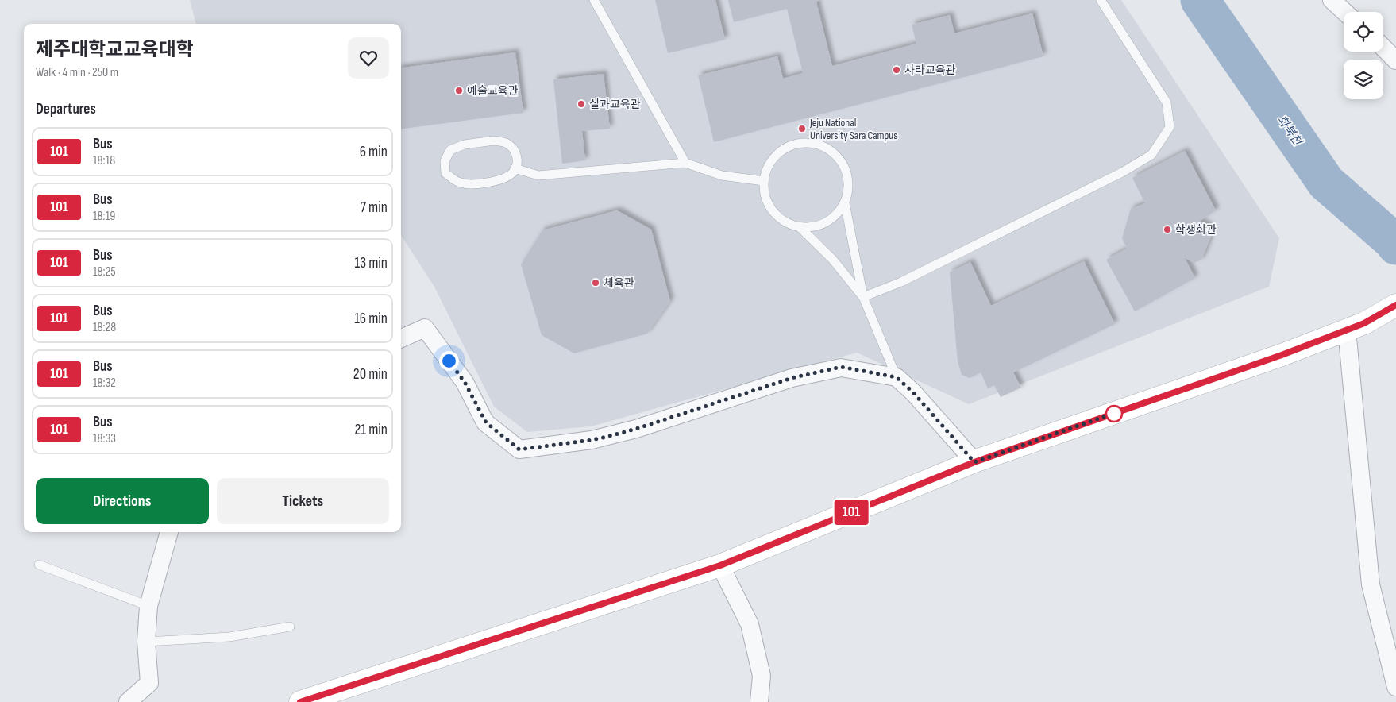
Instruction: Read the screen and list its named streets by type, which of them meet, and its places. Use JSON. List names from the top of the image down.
{
  "water": ["화북천"],
  "places": [
    "사라교육관",
    "예술교육관",
    "실과교육관",
    "Jeju National University Sara Campus",
    "학생회관",
    "체육관"
  ],
  "lines": ["bus line 101"],
  "page": {
    "on_map": "101",
    "heading": [
      ["제주대학교교육대학", "Walk · 4 min · 250 m"],
      "Departures"
    ],
    "list": [
      {
        "mark": "101",
        "name": "Bus",
        "note": "18:18",
        "value": "6 min"
      },
      {
        "mark": "101",
        "name": "Bus",
        "note": "18:19",
        "value": "7 min"
      },
      {
        "mark": "101",
        "name": "Bus",
        "note": "18:25",
        "value": "13 min"
      },
      {
        "mark": "101",
        "name": "Bus",
        "note": "18:28",
        "value": "16 min"
      },
      {
        "mark": "101",
        "name": "Bus",
        "note": "18:32",
        "value": "20 min"
      },
      {
        "mark": "101",
        "name": "Bus",
        "note": "18:33",
        "value": "21 min"
      }
    ],
    "buttons": ["Directions", "Tickets"]
  }
}
